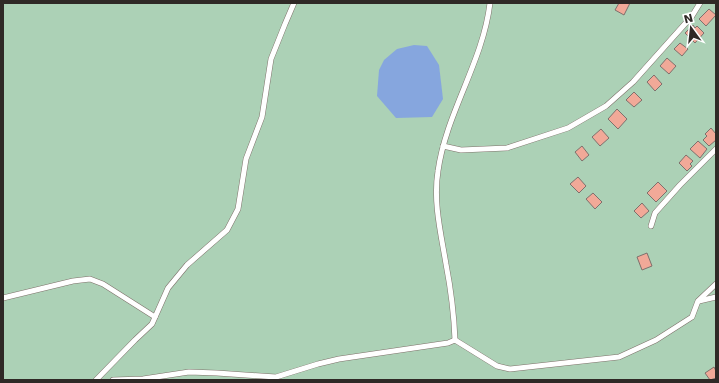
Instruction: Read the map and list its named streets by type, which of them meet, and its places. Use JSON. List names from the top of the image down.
{
  "north": "top"
}
